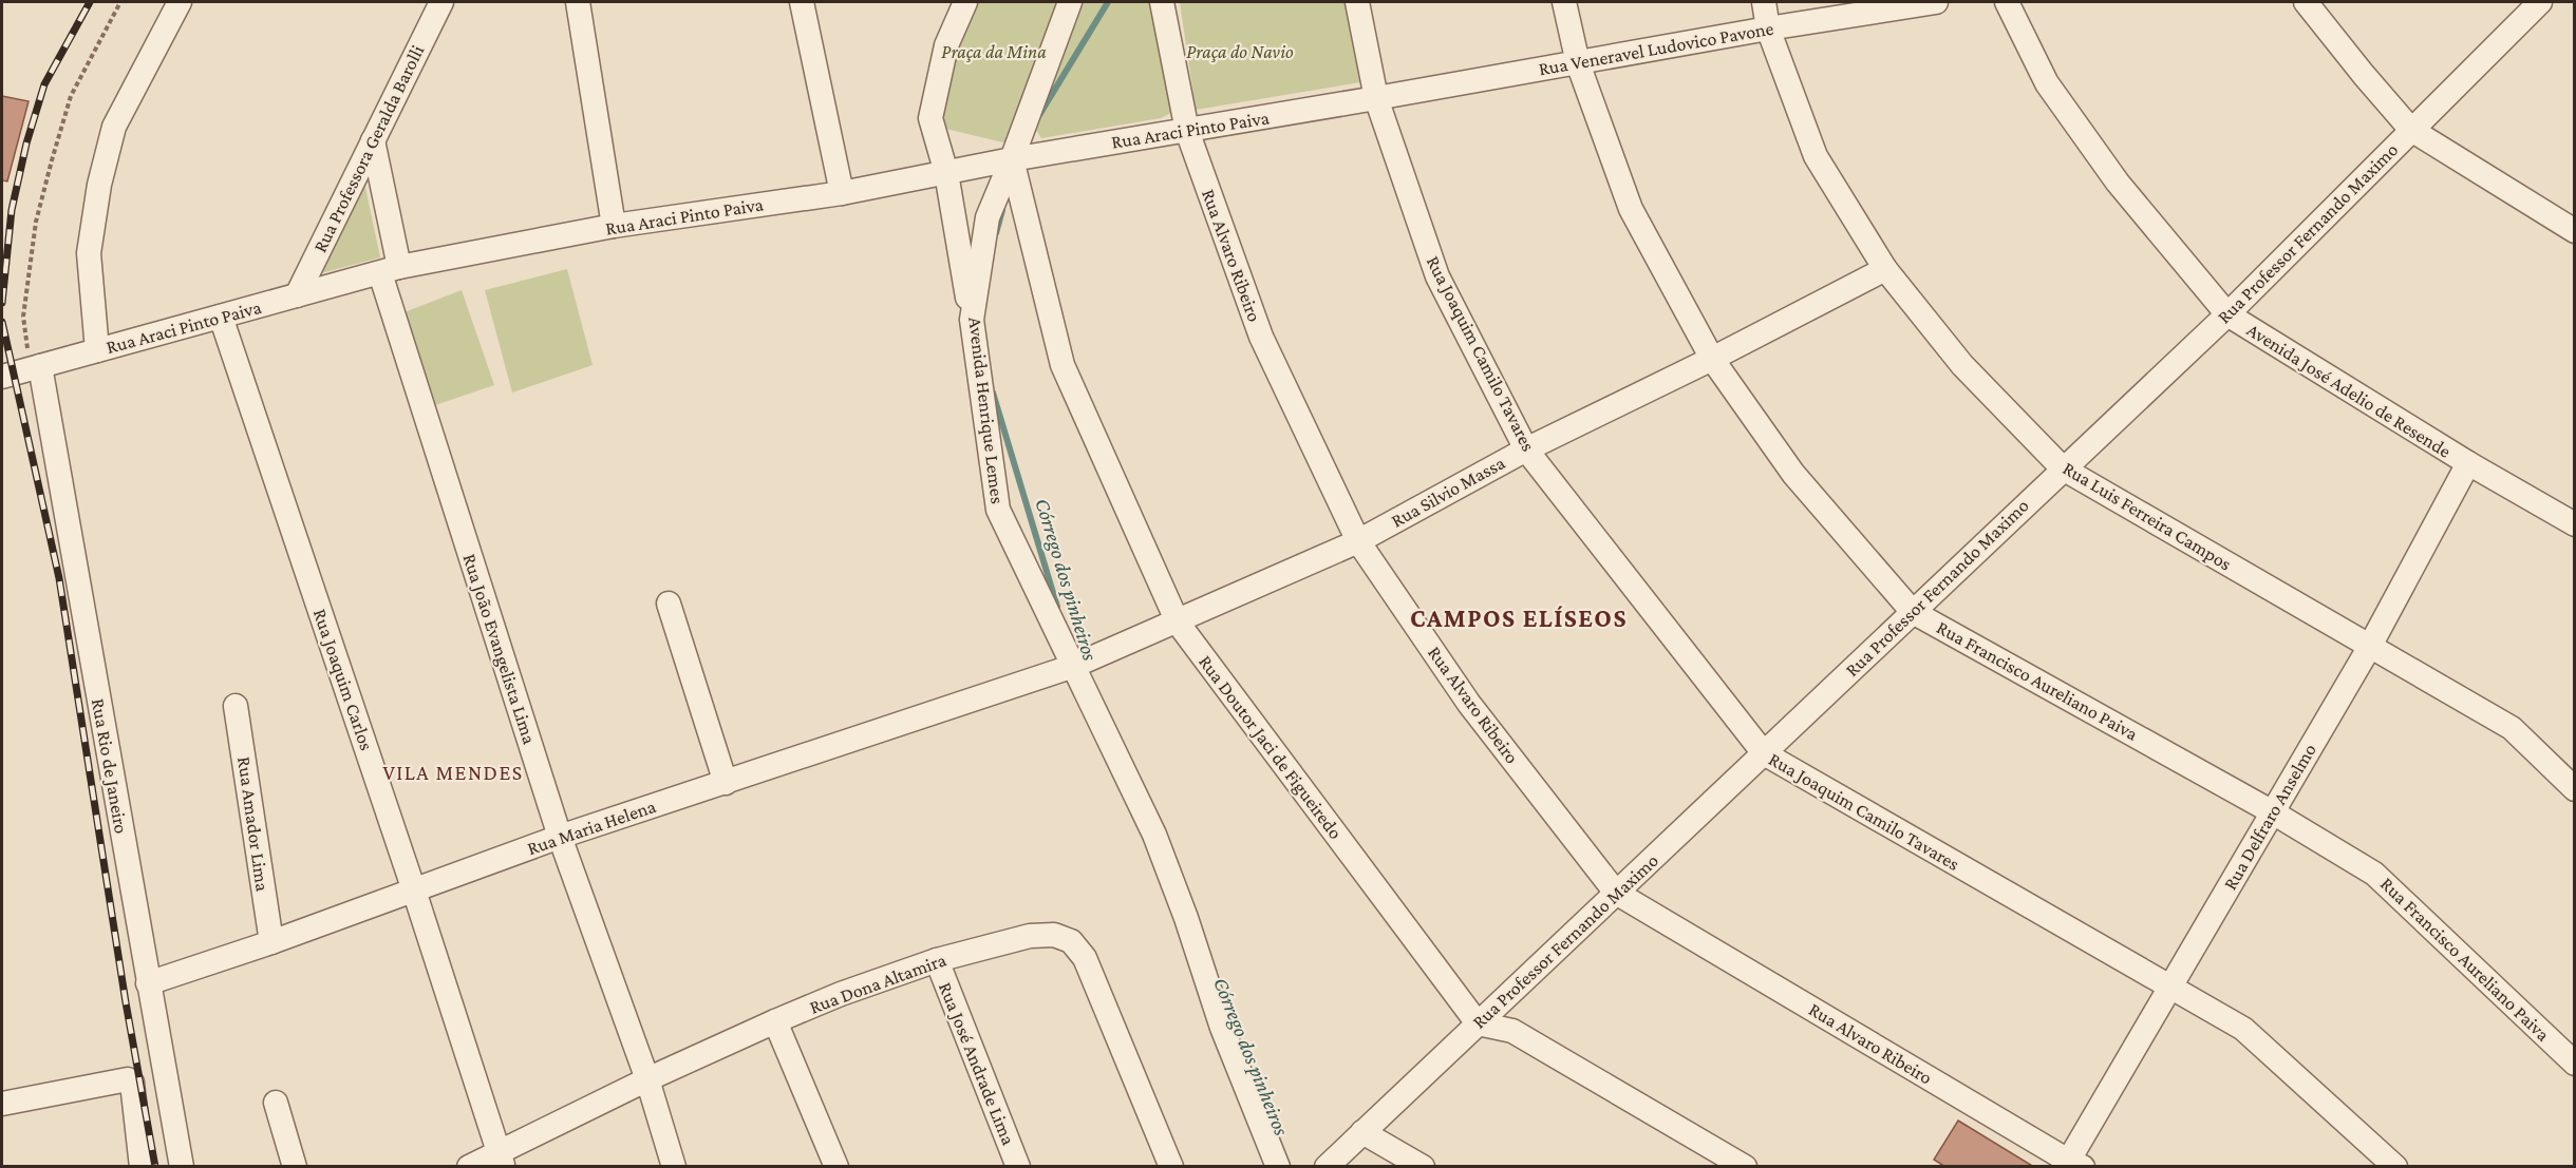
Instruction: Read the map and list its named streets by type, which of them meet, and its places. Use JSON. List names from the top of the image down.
{
  "streets": {
    "street": [
      "Rua Veneravel Ludovico Pavone",
      "Rua Araci Pinto Paiva",
      "Rua Professora Geralda Barolli",
      "Rua Professor Fernando Maximo",
      "Rua Alvaro Ribeiro",
      "Rua Joaquim Camilo Tavares",
      "Avenida José Adelio de Resende",
      "Avenida Henrique Lemes",
      "Rua Silvio Massa",
      "Rua Luis Ferreira Campos",
      "Rua João Evangelista Lima",
      "Rua Joaquim Carlos",
      "Rua Francisco Aureliano Paiva",
      "Rua Doutor Jaci de Figueiredo",
      "Rua Rio de Janeiro",
      "Rua Delfraro Anselmo",
      "Rua Amador Lima",
      "Rua Maria Helena",
      "Rua Dona Altamira",
      "Rua José Andrade Lima"
    ]
  },
  "crossings": [
    ["Rua Veneravel Ludovico Pavone", "Rua Araci Pinto Paiva"],
    ["Rua Veneravel Ludovico Pavone", "Rua Joaquim Camilo Tavares"],
    ["Rua Veneravel Ludovico Pavone", "Rua Luis Ferreira Campos"],
    ["Rua Veneravel Ludovico Pavone", "Rua Francisco Aureliano Paiva"],
    ["Rua Araci Pinto Paiva", "Rua Professora Geralda Barolli"],
    ["Rua Araci Pinto Paiva", "Rua Alvaro Ribeiro"],
    ["Rua Araci Pinto Paiva", "Rua Joaquim Camilo Tavares"],
    ["Rua Araci Pinto Paiva", "Avenida Henrique Lemes"],
    ["Rua Araci Pinto Paiva", "Rua João Evangelista Lima"],
    ["Rua Araci Pinto Paiva", "Rua Joaquim Carlos"],
    ["Rua Araci Pinto Paiva", "Rua Doutor Jaci de Figueiredo"],
    ["Rua Araci Pinto Paiva", "Rua Rio de Janeiro"],
    ["Rua Professora Geralda Barolli", "Rua João Evangelista Lima"],
    ["Rua Professor Fernando Maximo", "Rua Alvaro Ribeiro"],
    ["Rua Professor Fernando Maximo", "Rua Joaquim Camilo Tavares"],
    ["Rua Professor Fernando Maximo", "Avenida José Adelio de Resende"],
    ["Rua Professor Fernando Maximo", "Rua Luis Ferreira Campos"],
    ["Rua Professor Fernando Maximo", "Rua Francisco Aureliano Paiva"],
    ["Rua Professor Fernando Maximo", "Rua Doutor Jaci de Figueiredo"],
    ["Rua Alvaro Ribeiro", "Rua Silvio Massa"],
    ["Rua Alvaro Ribeiro", "Rua Delfraro Anselmo"],
    ["Rua Joaquim Camilo Tavares", "Rua Silvio Massa"],
    ["Rua Joaquim Camilo Tavares", "Rua Delfraro Anselmo"],
    ["Avenida José Adelio de Resende", "Rua Delfraro Anselmo"],
    ["Avenida Henrique Lemes", "Rua Silvio Massa"],
    ["Avenida Henrique Lemes", "Rua Doutor Jaci de Figueiredo"],
    ["Rua Silvio Massa", "Rua Luis Ferreira Campos"],
    ["Rua Silvio Massa", "Rua Francisco Aureliano Paiva"],
    ["Rua Silvio Massa", "Rua Doutor Jaci de Figueiredo"],
    ["Rua Silvio Massa", "Rua Maria Helena"],
    ["Rua Luis Ferreira Campos", "Rua Delfraro Anselmo"],
    ["Rua João Evangelista Lima", "Rua Maria Helena"],
    ["Rua João Evangelista Lima", "Rua Dona Altamira"],
    ["Rua Joaquim Carlos", "Rua Maria Helena"],
    ["Rua Joaquim Carlos", "Rua Dona Altamira"],
    ["Rua Francisco Aureliano Paiva", "Rua Delfraro Anselmo"],
    ["Rua Rio de Janeiro", "Rua Maria Helena"],
    ["Rua Amador Lima", "Rua Maria Helena"],
    ["Rua Dona Altamira", "Rua José Andrade Lima"]
  ],
  "districts": ["CAMPOS ELÍSEOS", "VILA MENDES"],
  "water": ["Córrego dos pinheiros"],
  "parks": ["Praça da Mina", "Praça do Navio"]
}
